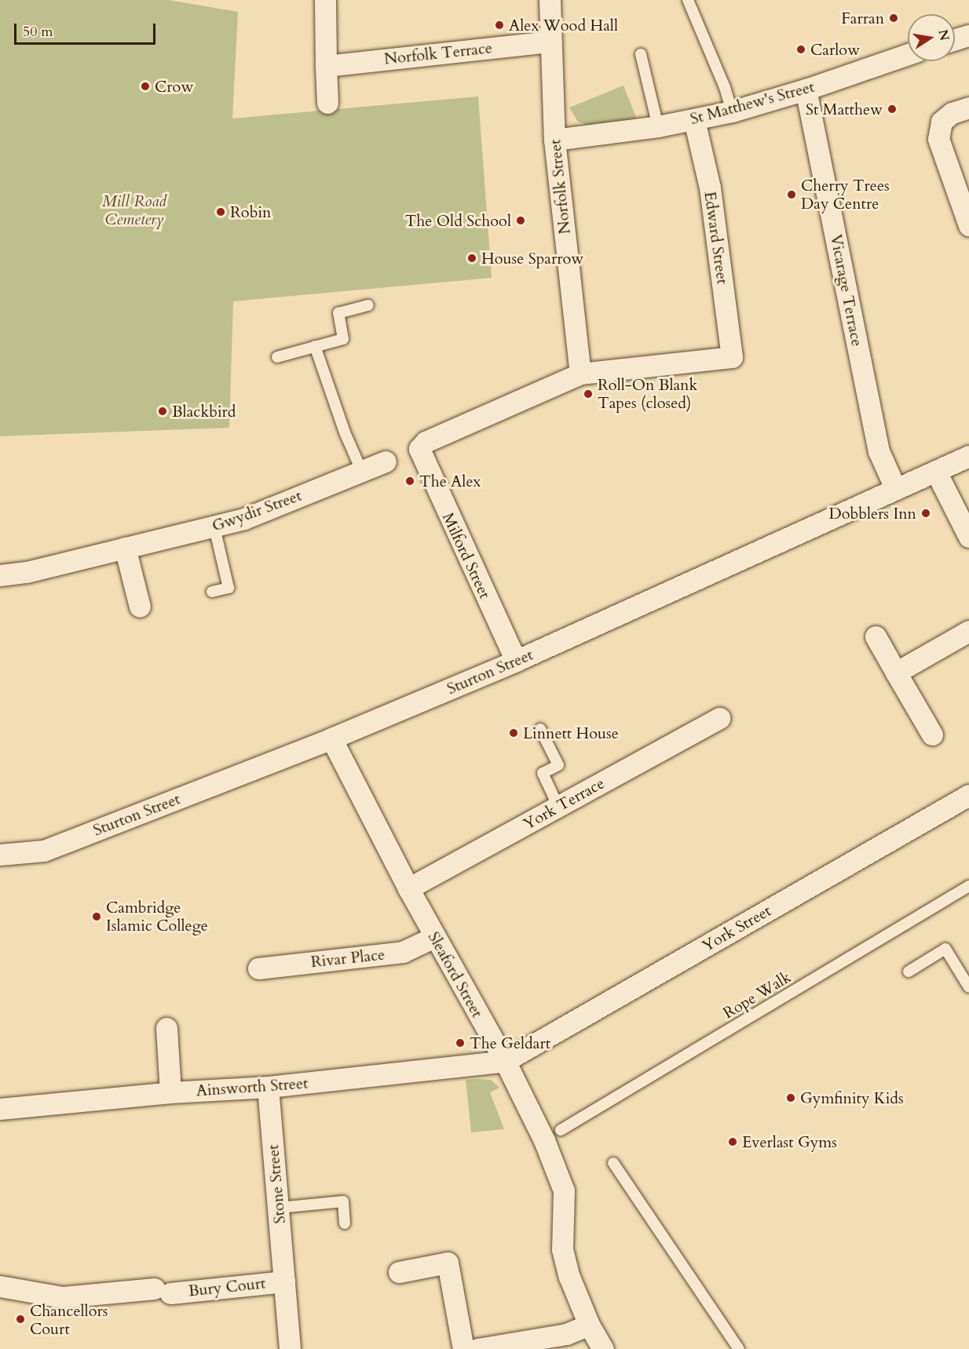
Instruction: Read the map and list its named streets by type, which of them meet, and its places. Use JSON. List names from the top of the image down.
{
  "streets": {
    "street": [
      "Norfolk Terrace",
      "St Matthew's Street",
      "Norfolk Street",
      "Edward Street",
      "Vicarage Terrace",
      "Gwydir Street",
      "Milford Street",
      "Sturton Street",
      "York Terrace",
      "York Street",
      "Rivar Place",
      "Sleaford Street",
      "Ainsworth Street",
      "Stone Street",
      "Bury Court"
    ],
    "lane": ["Rope Walk"]
  },
  "crossings": [
    ["Norfolk Terrace", "Norfolk Street"],
    ["St Matthew's Street", "Norfolk Street"],
    ["St Matthew's Street", "Edward Street"],
    ["St Matthew's Street", "Vicarage Terrace"],
    ["Norfolk Street", "Edward Street"],
    ["Norfolk Street", "Milford Street"],
    ["Edward Street", "Milford Street"],
    ["Vicarage Terrace", "Sturton Street"],
    ["Milford Street", "Sturton Street"],
    ["Sturton Street", "Sleaford Street"],
    ["York Terrace", "Sleaford Street"],
    ["York Street", "Sleaford Street"],
    ["York Street", "Ainsworth Street"],
    ["Rivar Place", "Sleaford Street"],
    ["Sleaford Street", "Ainsworth Street"],
    ["Ainsworth Street", "Stone Street"],
    ["Stone Street", "Bury Court"]
  ],
  "parks": ["Mill Road Cemetery"],
  "places": [
    "Farran",
    "Alex Wood Hall",
    "Carlow",
    "Crow",
    "St Matthew",
    "Cherry Trees Day Centre",
    "Robin",
    "The Old School",
    "House Sparrow",
    "Roll-On Blank Tapes (closed)",
    "Blackbird",
    "The Alex",
    "Dobblers Inn",
    "Linnett House",
    "Cambridge Islamic College",
    "The Geldart",
    "Gymfinity Kids",
    "Everlast Gyms",
    "Chancellors Court"
  ],
  "scale_bar": "50 m",
  "north": "right"
}
